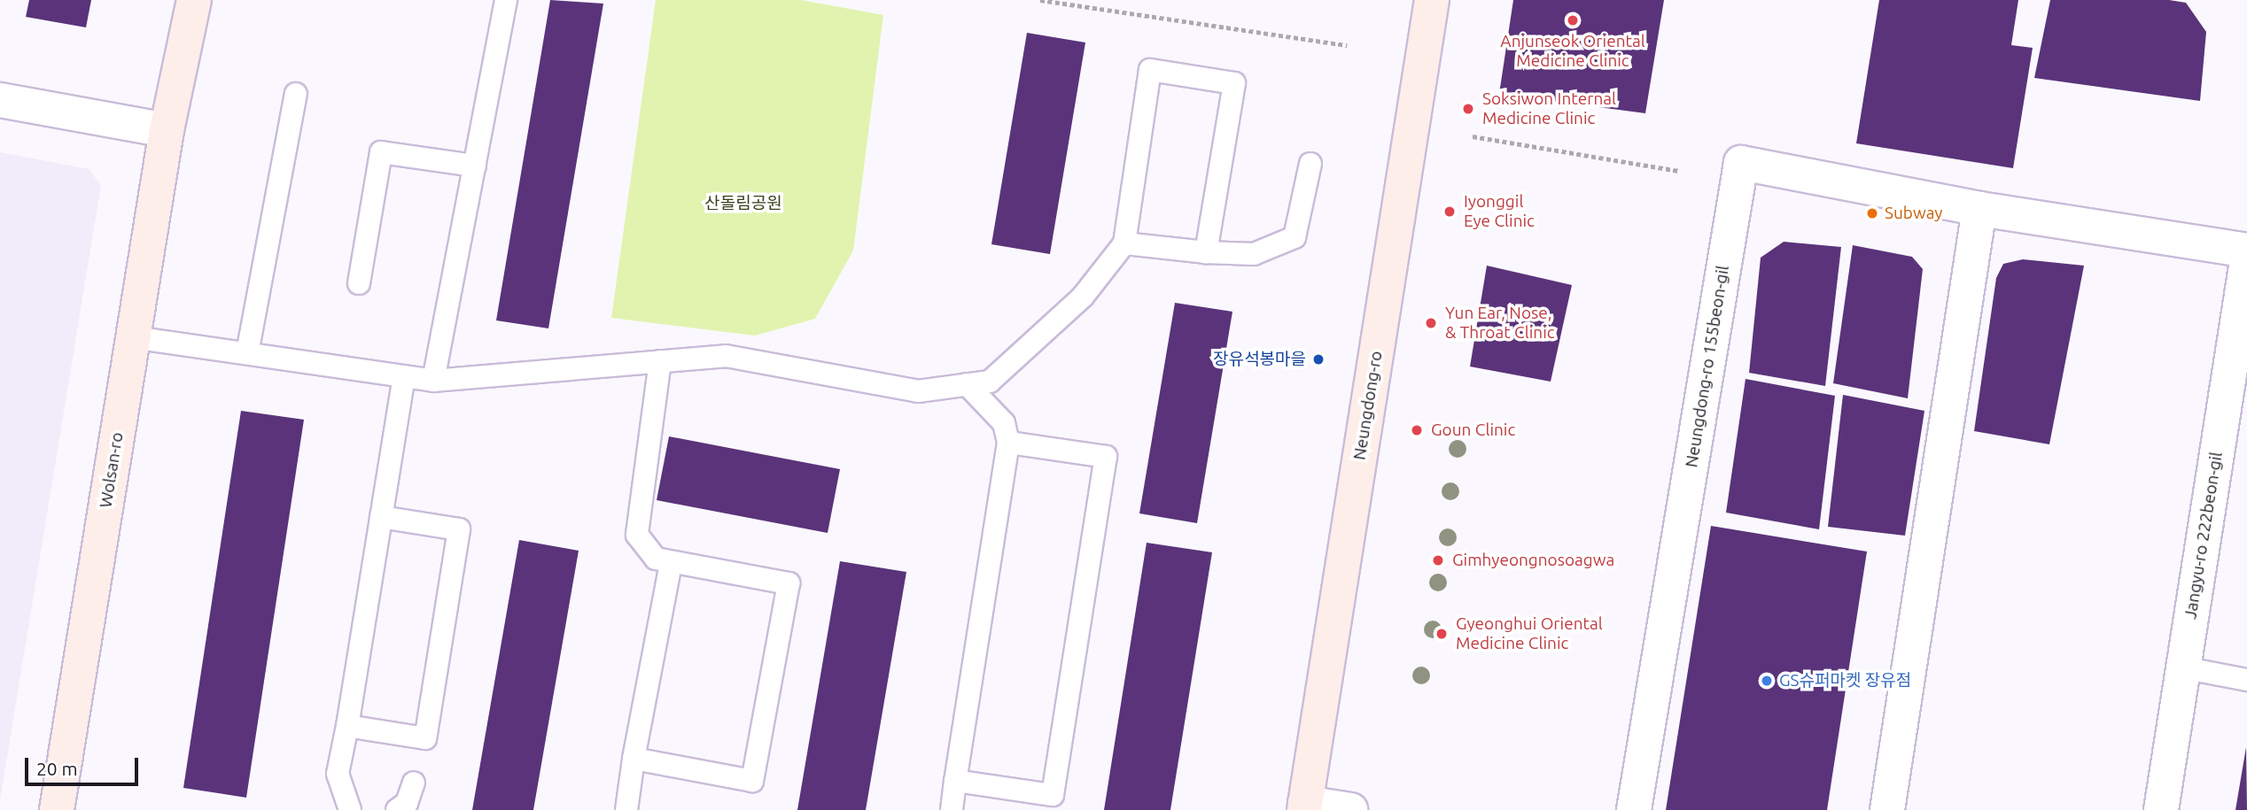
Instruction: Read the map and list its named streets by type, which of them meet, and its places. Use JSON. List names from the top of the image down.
{
  "streets": {
    "street": [
      "Neungdong-ro 155beon-gil",
      "Neungdong-ro",
      "Wolsan-ro",
      "Jangyu-ro 222beon-gil"
    ]
  },
  "parks": ["산돌림공원"],
  "places": [
    "Anjunseok Oriental Medicine Clinic",
    "Soksiwon Internal Medicine Clinic",
    "Iyonggil Eye Clinic",
    "Subway",
    "Yun Ear, Nose, & Throat Clinic",
    "장유석봉마을",
    "Goun Clinic",
    "Gimhyeongnosoagwa",
    "Gyeonghui Oriental Medicine Clinic",
    "GS슈퍼마켓 장유점"
  ],
  "scale_bar": "20 m"
}
